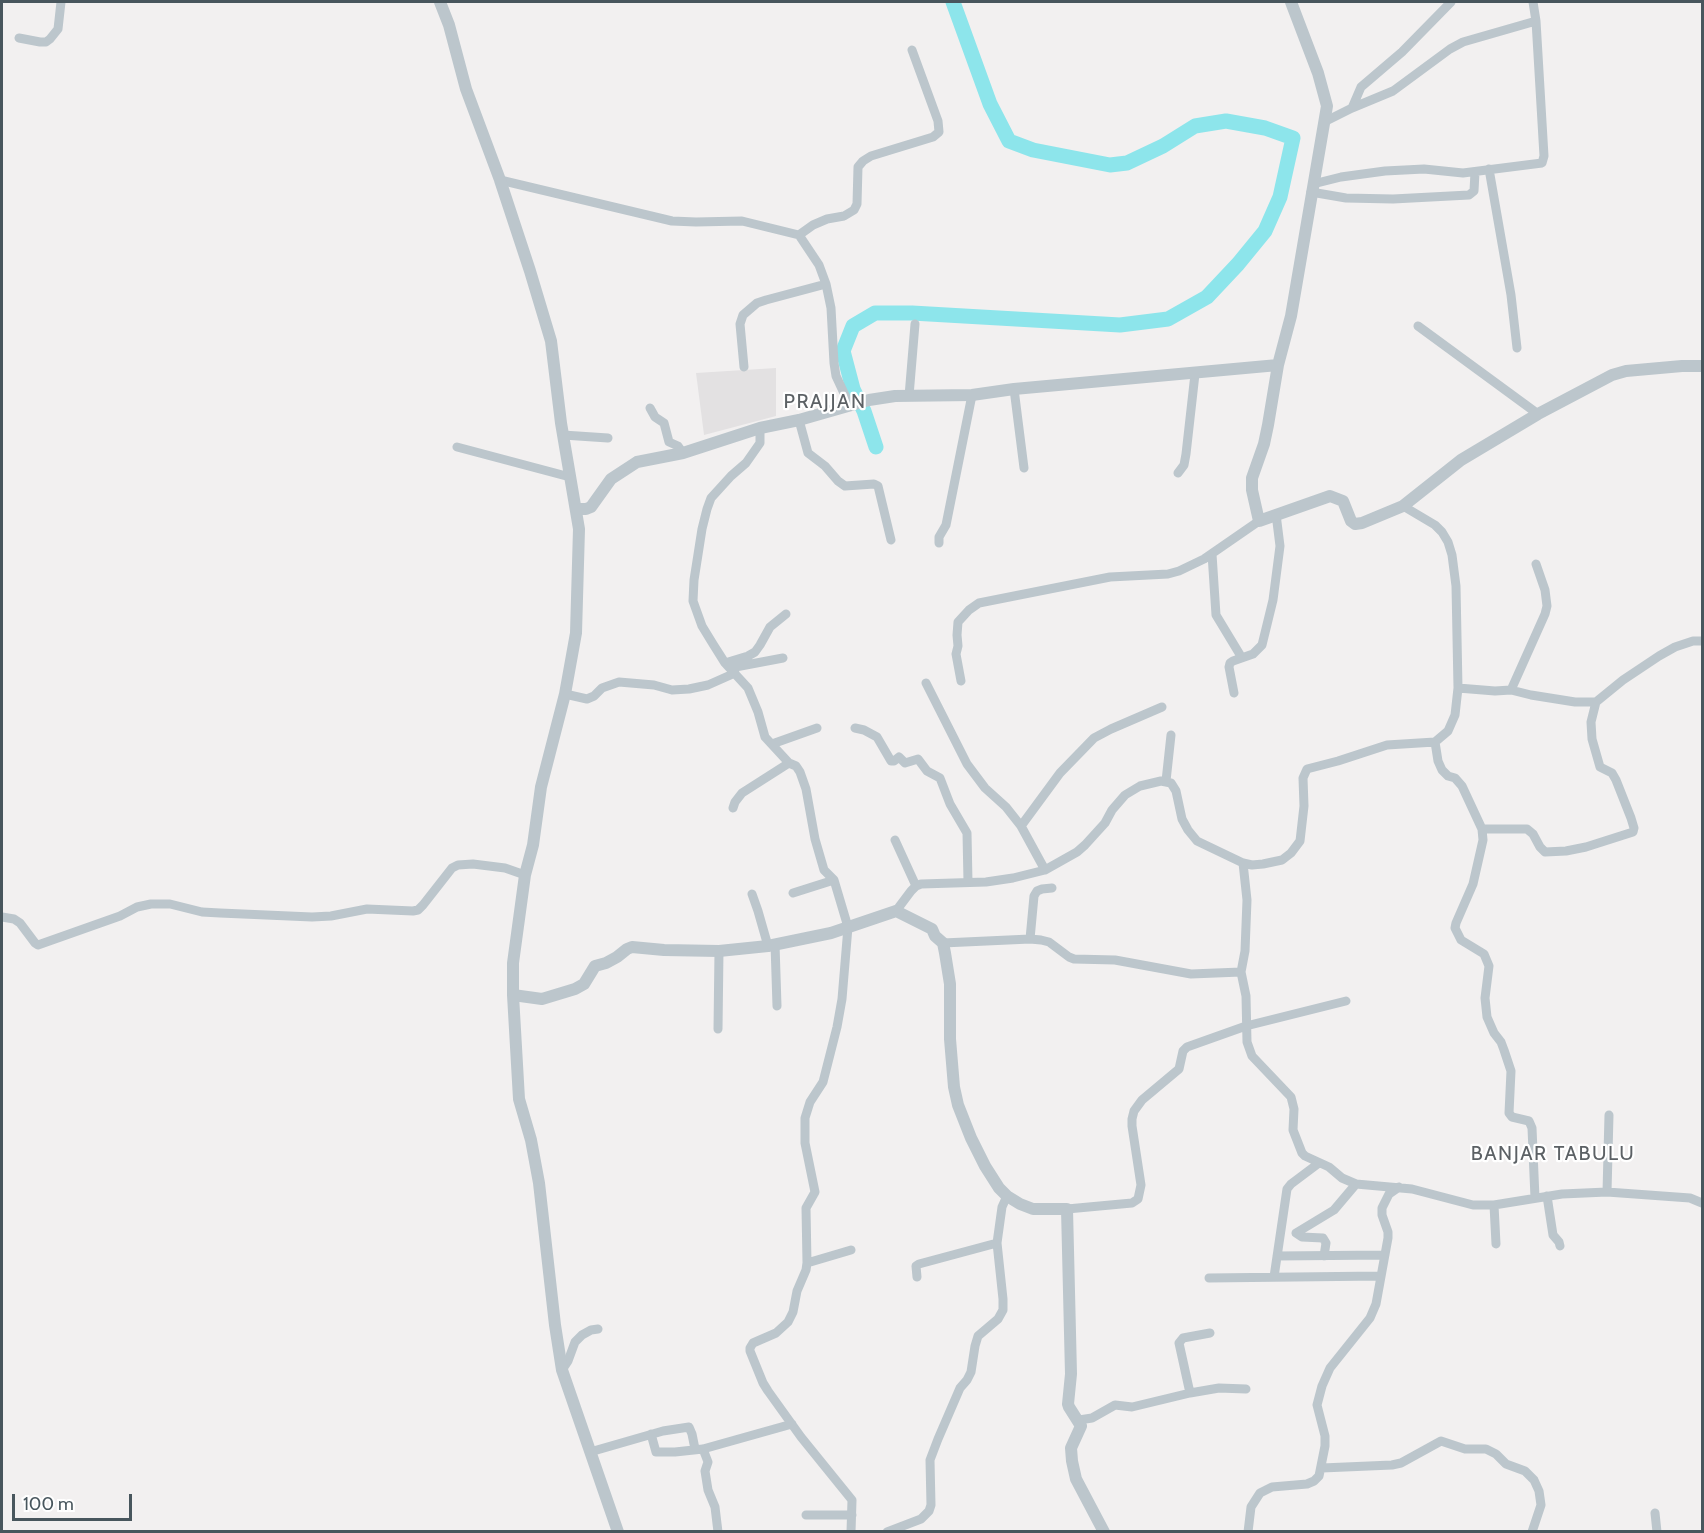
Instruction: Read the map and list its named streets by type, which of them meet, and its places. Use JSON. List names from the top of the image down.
{
  "districts": ["PRAJJAN", "BANJAR TABULU"],
  "scale_bar": "100 m"
}
